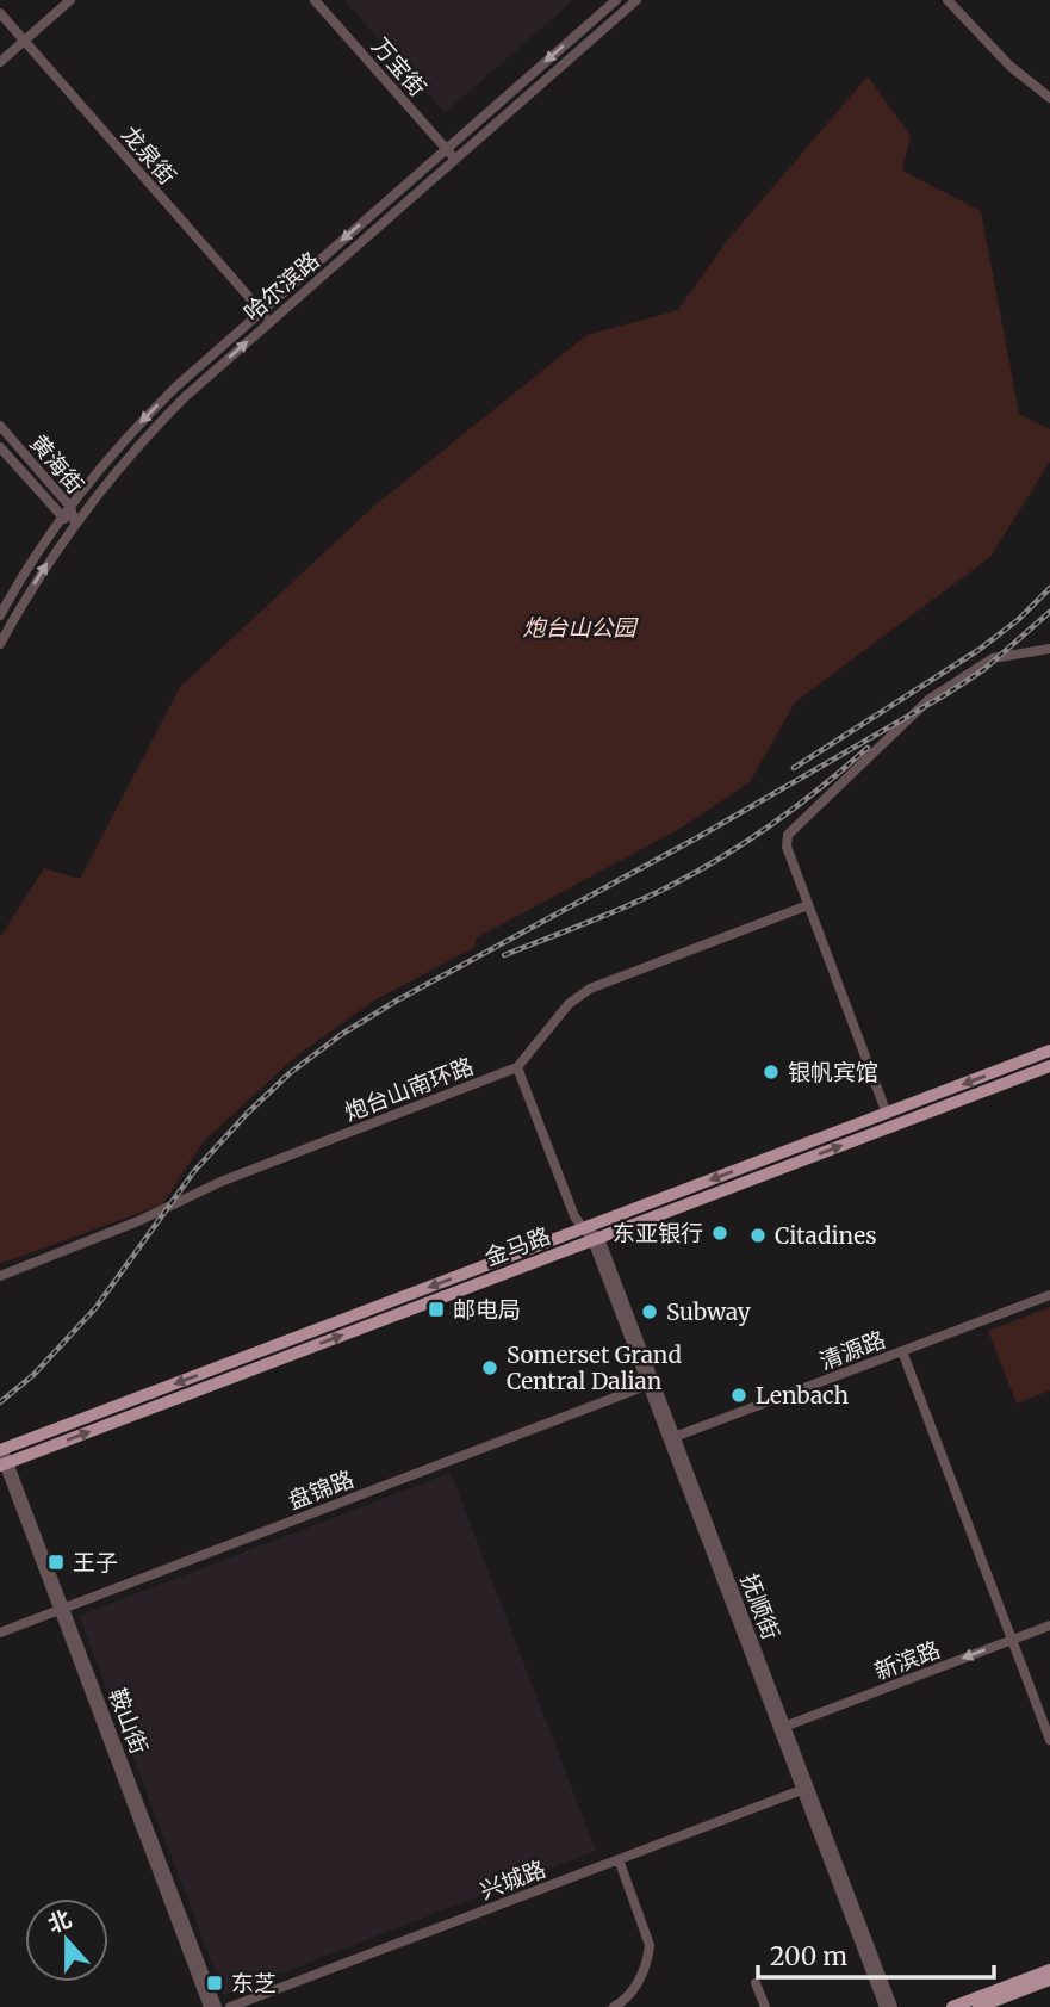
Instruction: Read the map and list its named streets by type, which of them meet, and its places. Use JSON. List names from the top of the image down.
{
  "streets": {
    "main road": ["金马路"],
    "street": [
      "万宝街",
      "龙泉街",
      "哈尔滨路",
      "黄海街",
      "炮台山南环路",
      "清源路",
      "盘锦路",
      "抚顺街",
      "新滨路",
      "鞍山街",
      "兴城路"
    ]
  },
  "crossings": [
    ["万宝街", "哈尔滨路"],
    ["龙泉街", "哈尔滨路"],
    ["哈尔滨路", "黄海街"],
    ["炮台山南环路", "抚顺街"],
    ["金马路", "抚顺街"],
    ["金马路", "鞍山街"],
    ["清源路", "抚顺街"],
    ["盘锦路", "抚顺街"],
    ["盘锦路", "鞍山街"],
    ["抚顺街", "新滨路"],
    ["抚顺街", "兴城路"]
  ],
  "one_way": ["新滨路"],
  "parks": ["炮台山公园"],
  "places": {
    "other": [
      "银帆宾馆",
      "东亚银行",
      "Citadines",
      "Subway",
      "Somerset Grand Central Dalian",
      "Lenbach"
    ],
    "transit": ["邮电局", "王子", "东芝"]
  },
  "scale_bar": "200 m",
  "north": "top"
}
